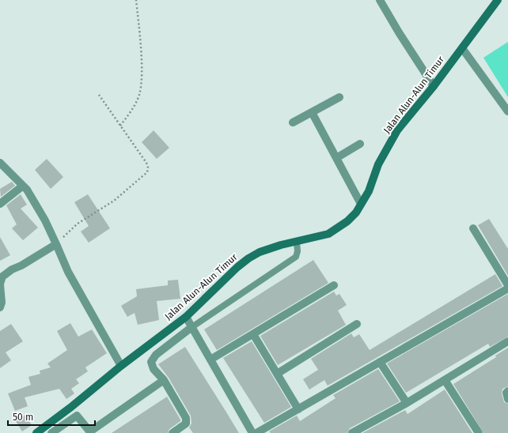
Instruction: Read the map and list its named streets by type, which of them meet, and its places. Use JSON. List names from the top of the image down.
{
  "streets": {
    "street": ["Jalan Alun-Alun Timur"]
  },
  "scale_bar": "50 m"
}
